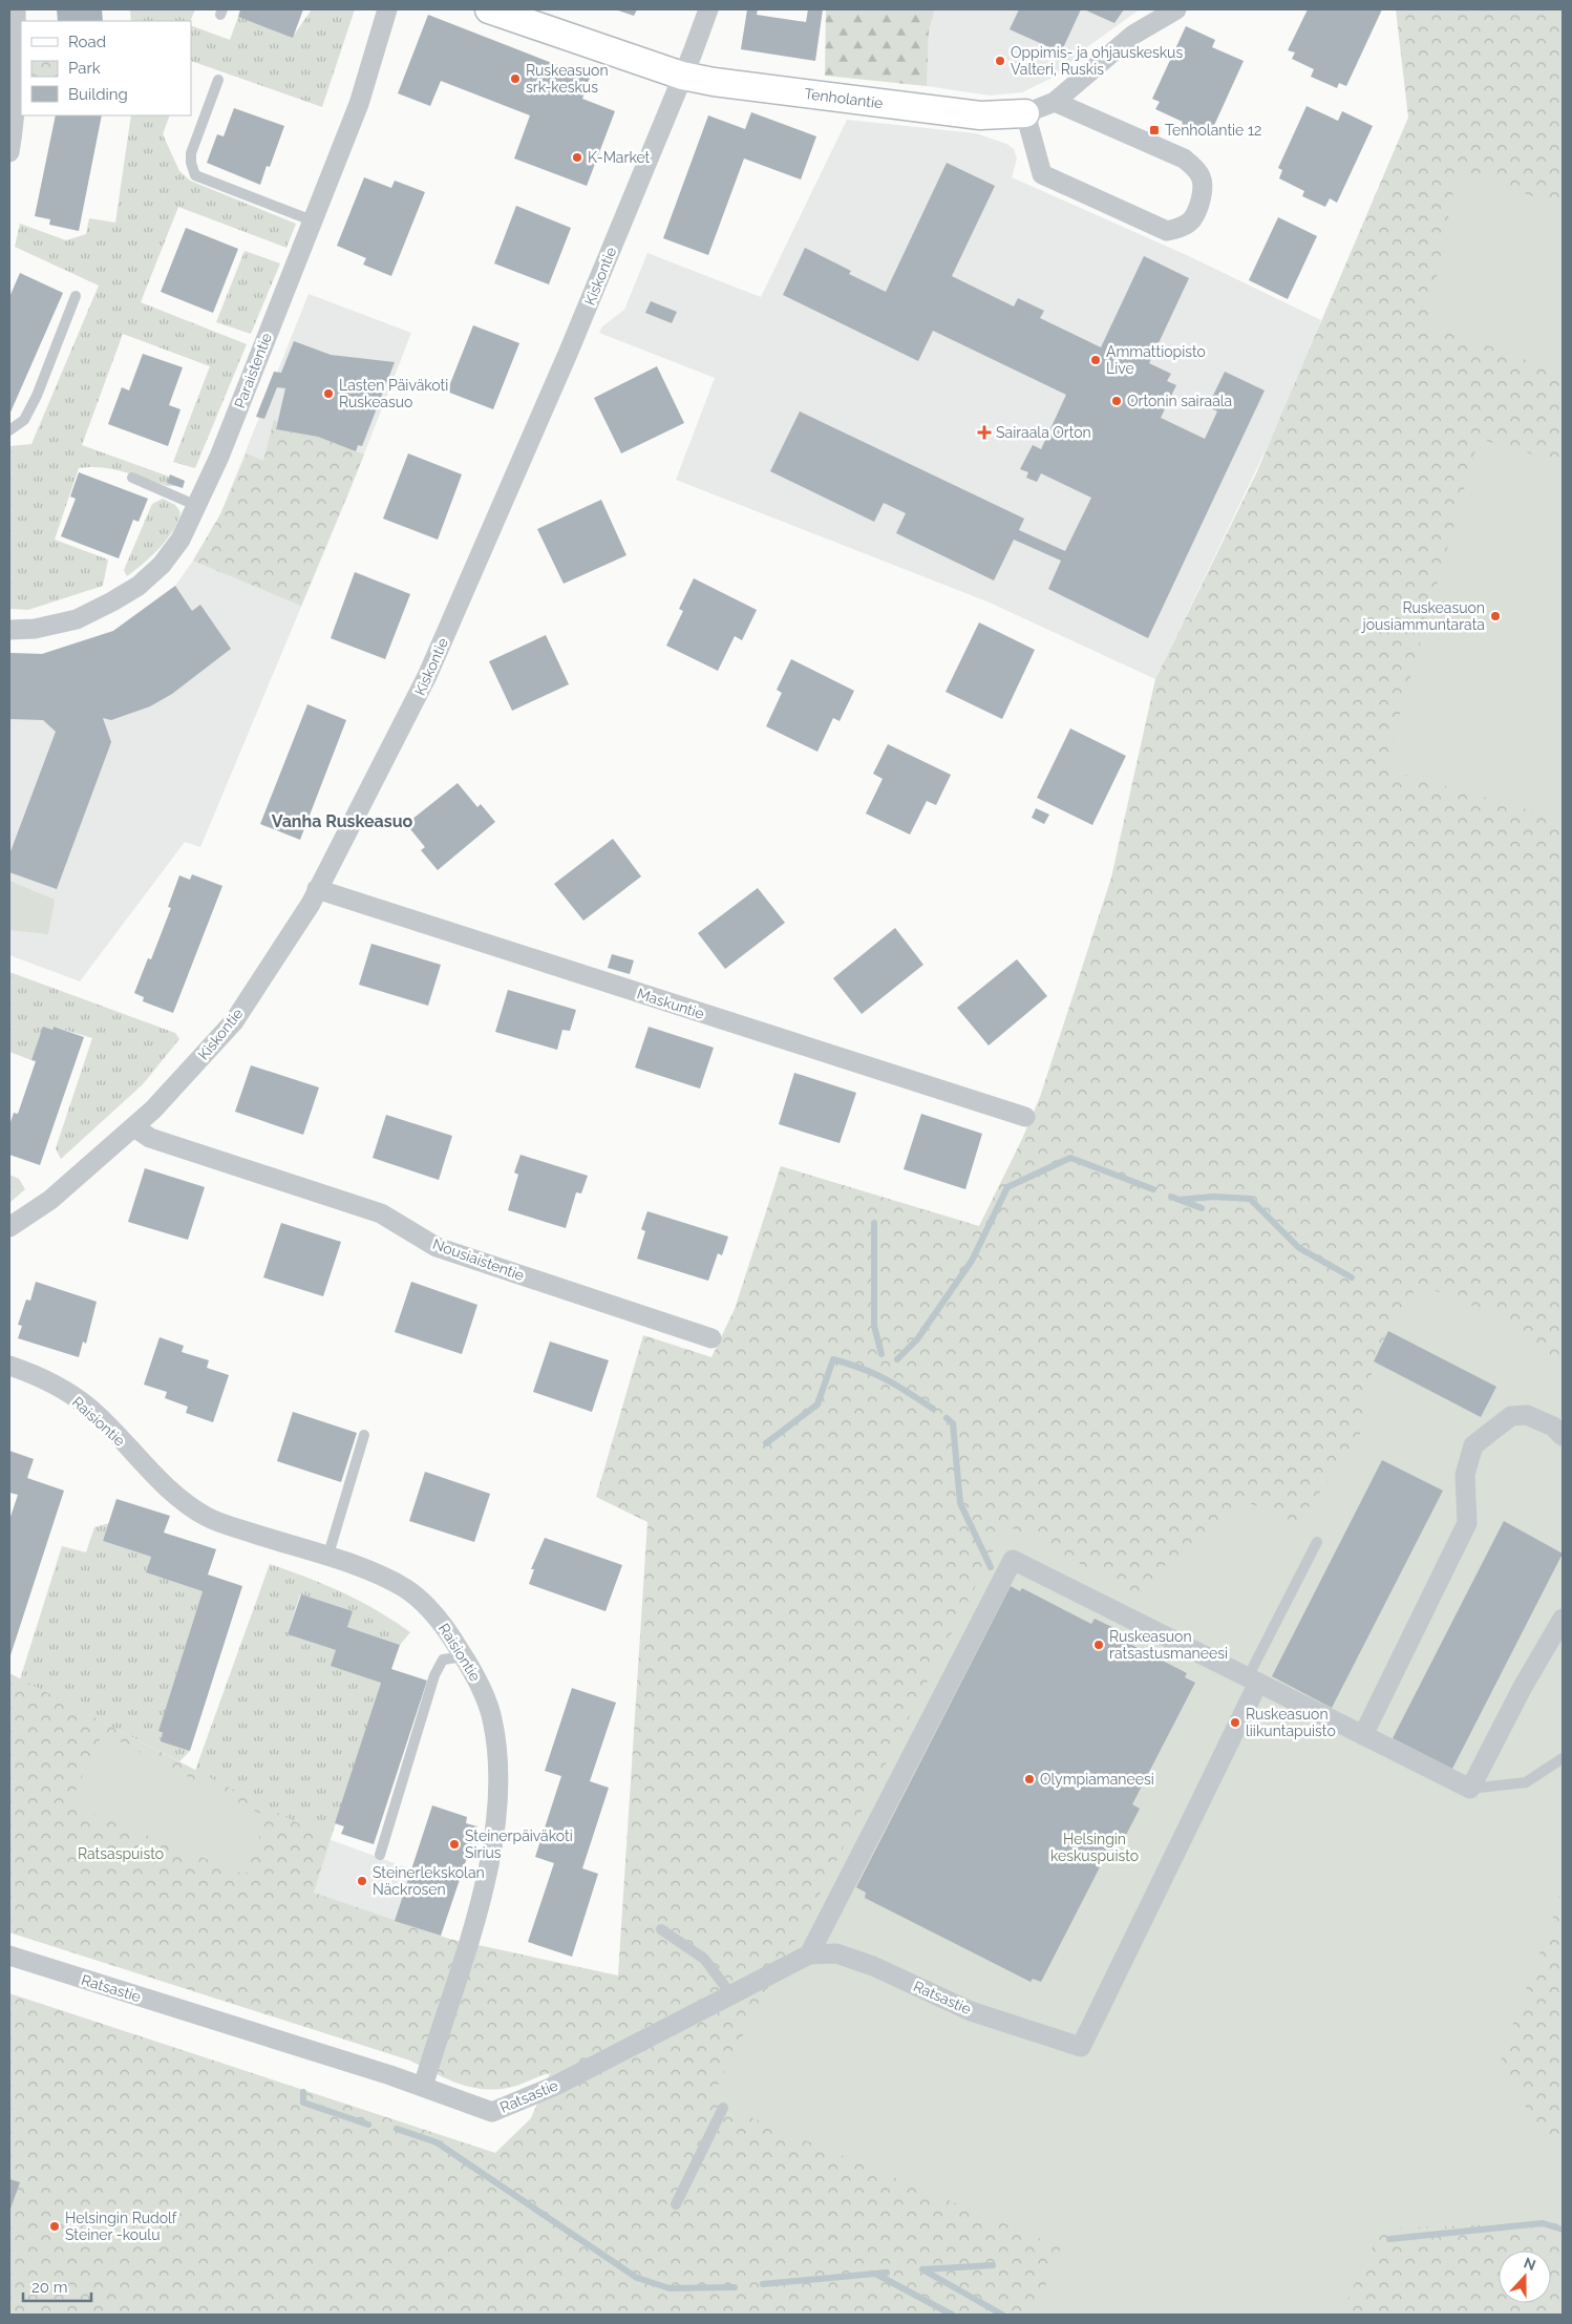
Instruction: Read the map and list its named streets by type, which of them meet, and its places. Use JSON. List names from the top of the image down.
{
  "streets": {
    "street": [
      "Tenholantie",
      "Kiskontie",
      "Paraistentie",
      "Maskuntie",
      "Nousiaistentie",
      "Raisiontie",
      "Ratsastie"
    ]
  },
  "crossings": [
    ["Tenholantie", "Kiskontie"],
    ["Kiskontie", "Maskuntie"],
    ["Kiskontie", "Nousiaistentie"],
    ["Raisiontie", "Ratsastie"]
  ],
  "districts": ["Vanha Ruskeasuo"],
  "parks": ["Helsingin keskuspuisto", "Ratsaspuisto"],
  "places": {
    "other": [
      "Oppimis- ja ohjauskeskus Valteri, Ruskis",
      "Ruskeasuon srk-keskus",
      "K-Market",
      "Ammattiopisto Live",
      "Lasten Päiväkoti Ruskeasuo",
      "Ortonin sairaala",
      "Ruskeasuon jousiammuntarata",
      "Ruskeasuon ratsastusmaneesi",
      "Ruskeasuon liikuntapuisto",
      "Olympiamaneesi",
      "Steinerpäiväkoti Sirius",
      "Steinerlekskolan Näckrosen",
      "Helsingin Rudolf Steiner -koulu"
    ],
    "transit": ["Tenholantie 12"],
    "health": ["Sairaala Orton"]
  },
  "legend": ["Road", "Park", "Building"],
  "scale_bar": "20 m",
  "north": "top"
}
